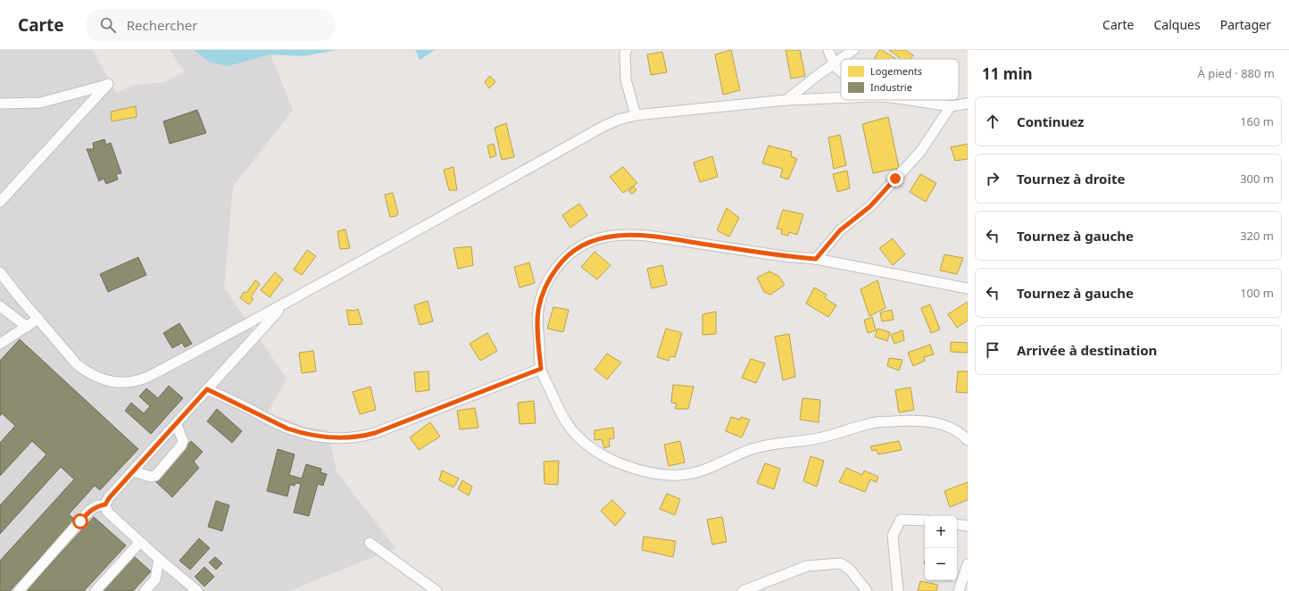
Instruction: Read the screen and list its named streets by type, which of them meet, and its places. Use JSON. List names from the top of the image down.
{
  "legend": ["Logements", "Industrie"],
  "page": {
    "header": "Carte",
    "search": "Rechercher",
    "nav": ["Carte", "Calques", "Partager"],
    "heading": ["11 min", "À pied · 880 m"],
    "list": [
      ["Continuez", "160 m"],
      ["Tournez à droite", "300 m"],
      ["Tournez à gauche", "320 m"],
      ["Tournez à gauche", "100 m"],
      "Arrivée à destination"
    ],
    "map_buttons": ["+", "−"]
  }
}
